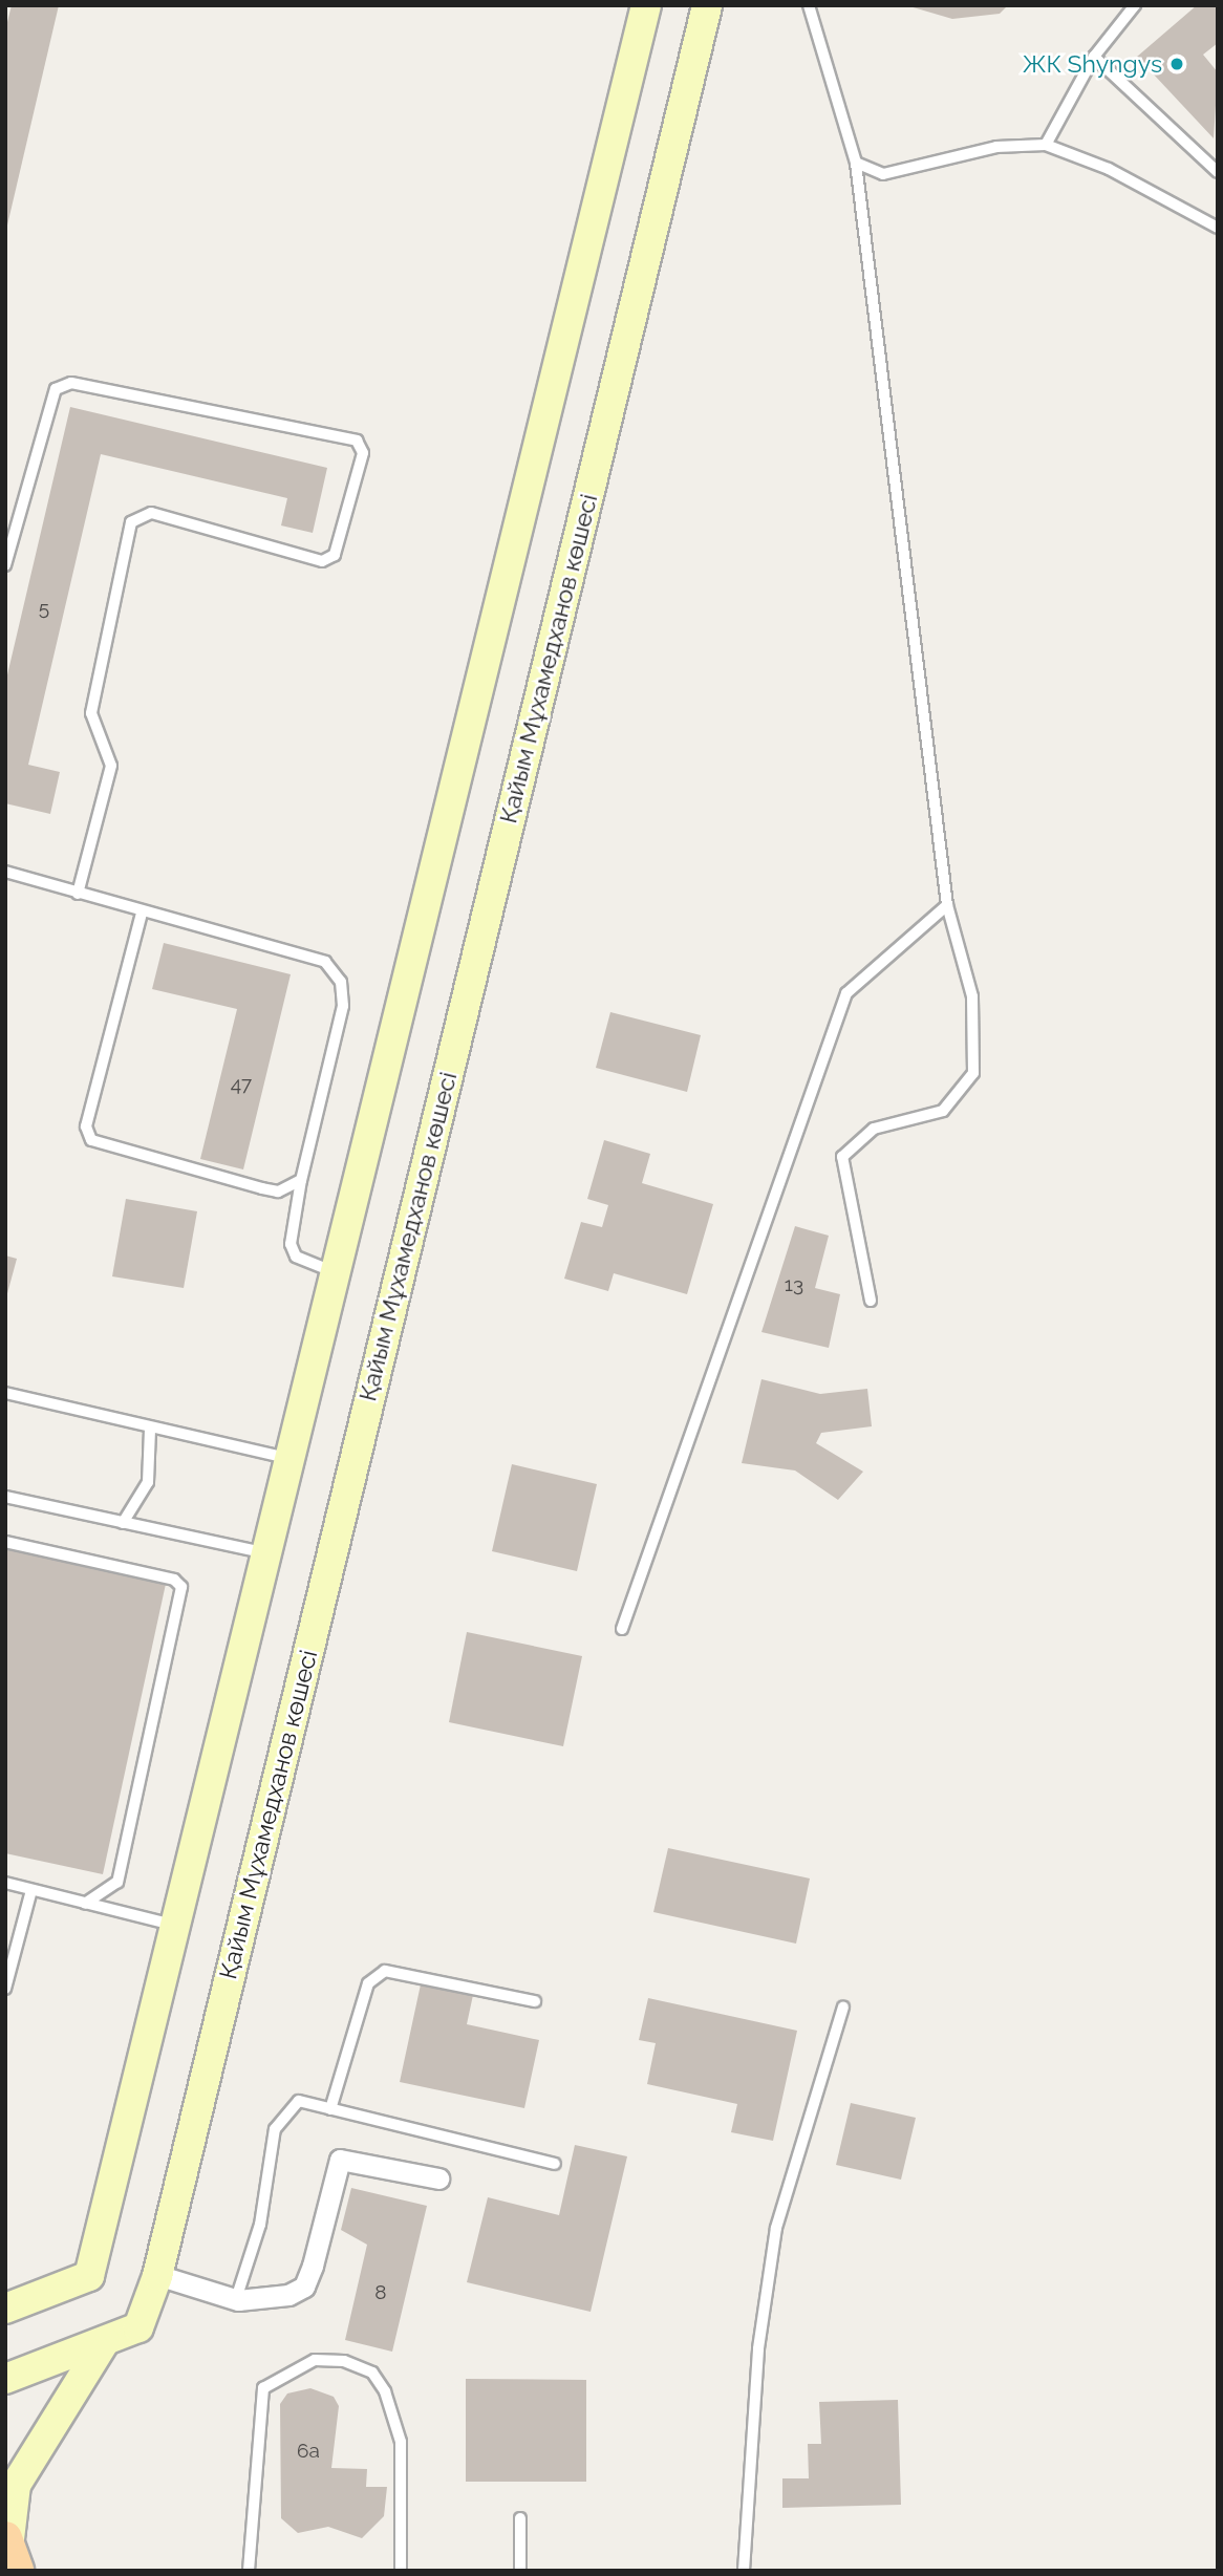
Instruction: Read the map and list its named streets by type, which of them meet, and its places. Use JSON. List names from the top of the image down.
{
  "streets": {
    "main road": ["Қайым Мұхамедханов көшесі"]
  },
  "places": ["ЖК Shyngys"],
  "house_numbers": [
    "5",
    "47",
    "13",
    "8",
    "6а"
  ]
}
